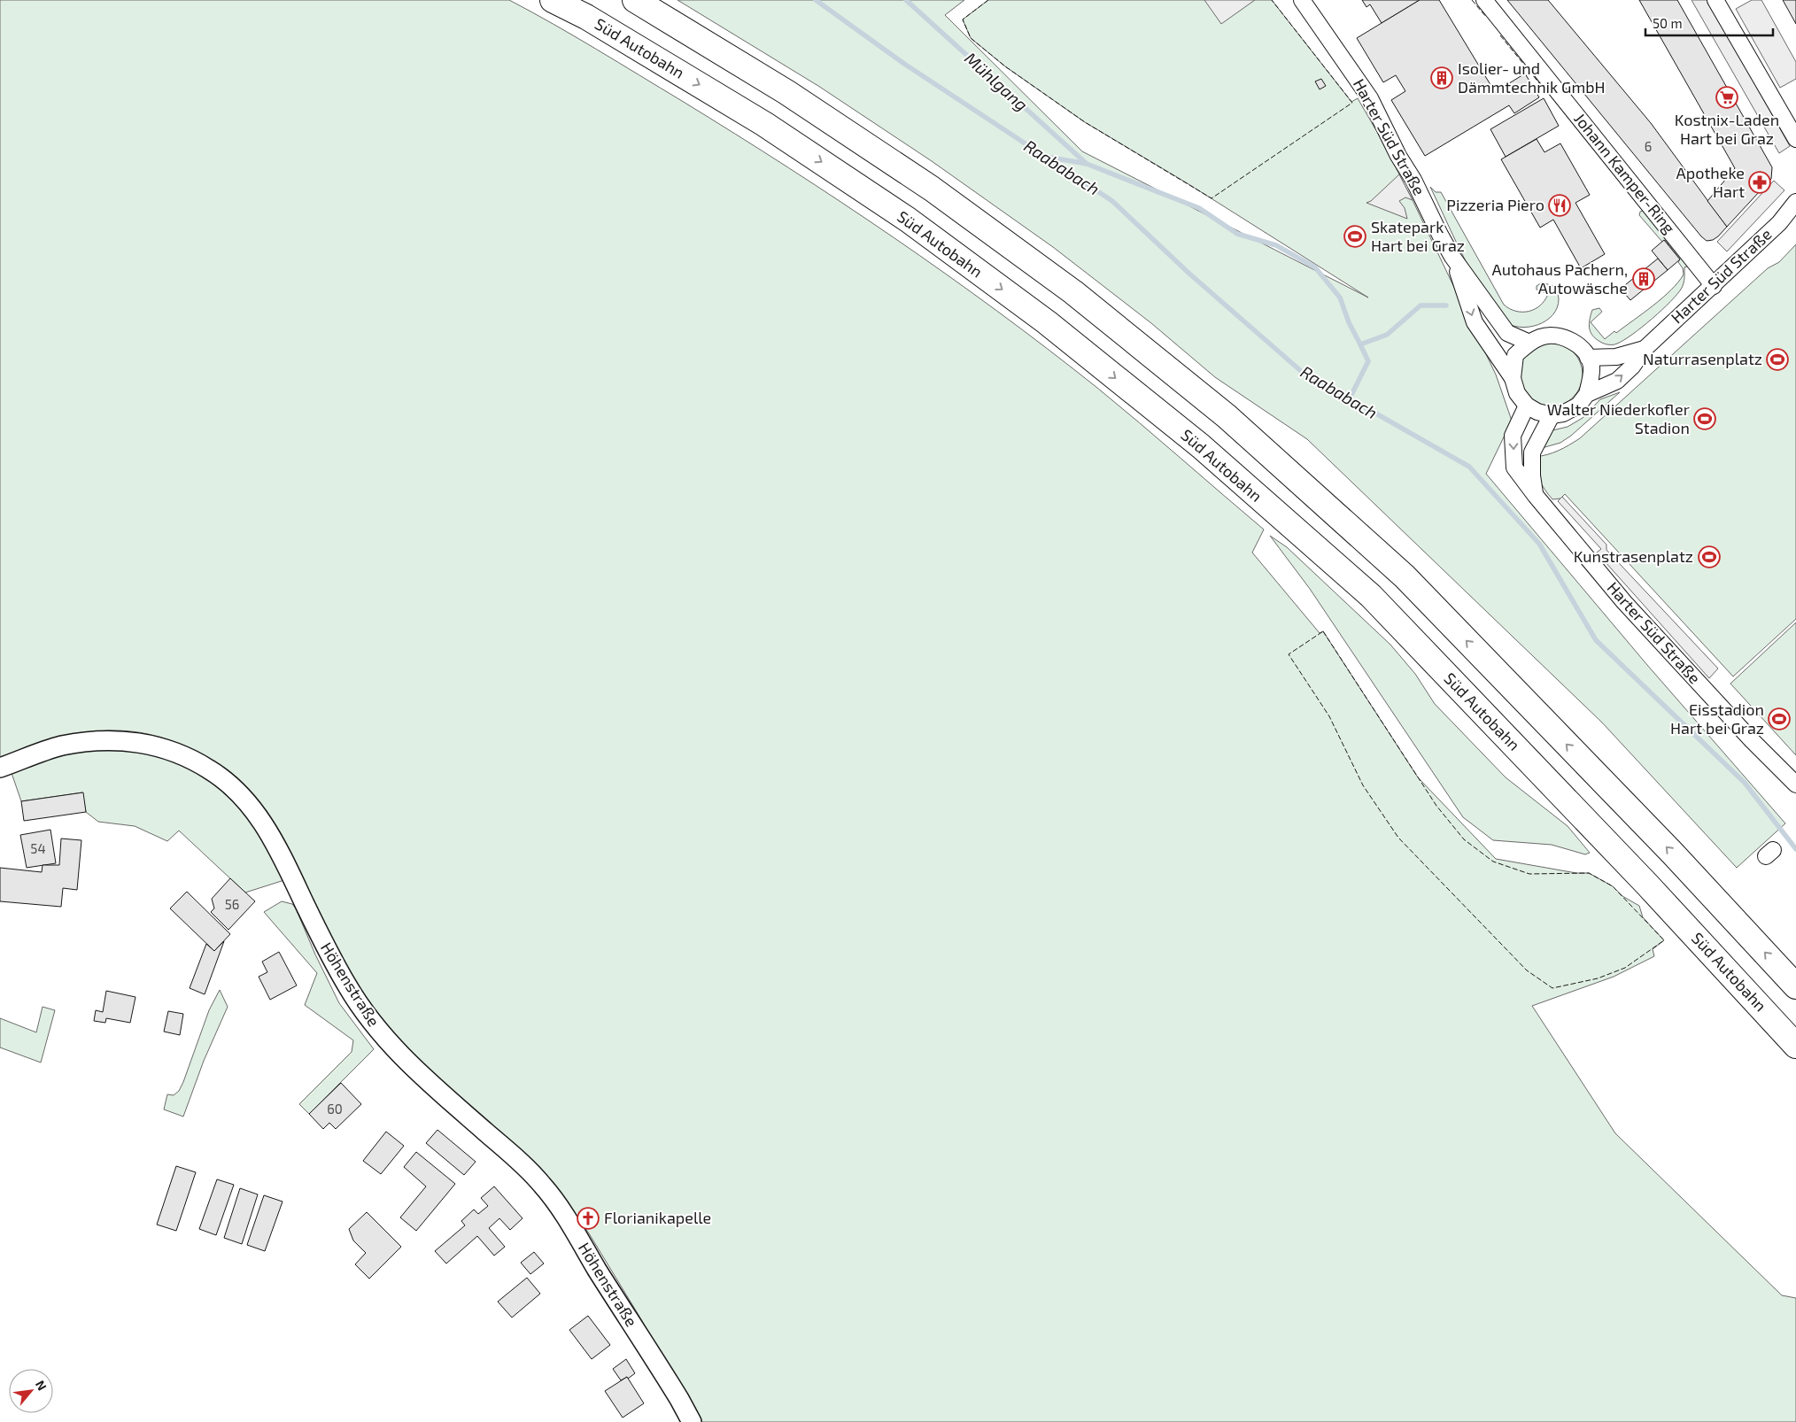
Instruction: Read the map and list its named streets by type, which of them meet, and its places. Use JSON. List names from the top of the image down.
{
  "streets": {
    "highway": ["Süd Autobahn"],
    "street": ["Harter Süd Straße", "Johann Kamper-Ring", "Höhenstraße"]
  },
  "crossings": [
    ["Harter Süd Straße", "Johann Kamper-Ring"]
  ],
  "water": ["Mühlgang", "Raababach"],
  "places": {
    "building": ["Isolier- und Dämmtechnik GmbH", "Autohaus Pachern, Autowäsche"],
    "supermarket": ["Kostnix-Laden Hart bei Graz"],
    "pharmacy": ["Apotheke Hart"],
    "restaurant": ["Pizzeria Piero"],
    "sports": [
      "Skatepark Hart bei Graz",
      "Naturrasenplatz",
      "Walter Niederkofler Stadion",
      "Kunstrasenplatz",
      "Eisstadion Hart bei Graz"
    ],
    "church": ["Florianikapelle"]
  },
  "house_numbers": [
    "6",
    "54",
    "56",
    "60"
  ],
  "scale_bar": "50 m",
  "north": "top right"
}
